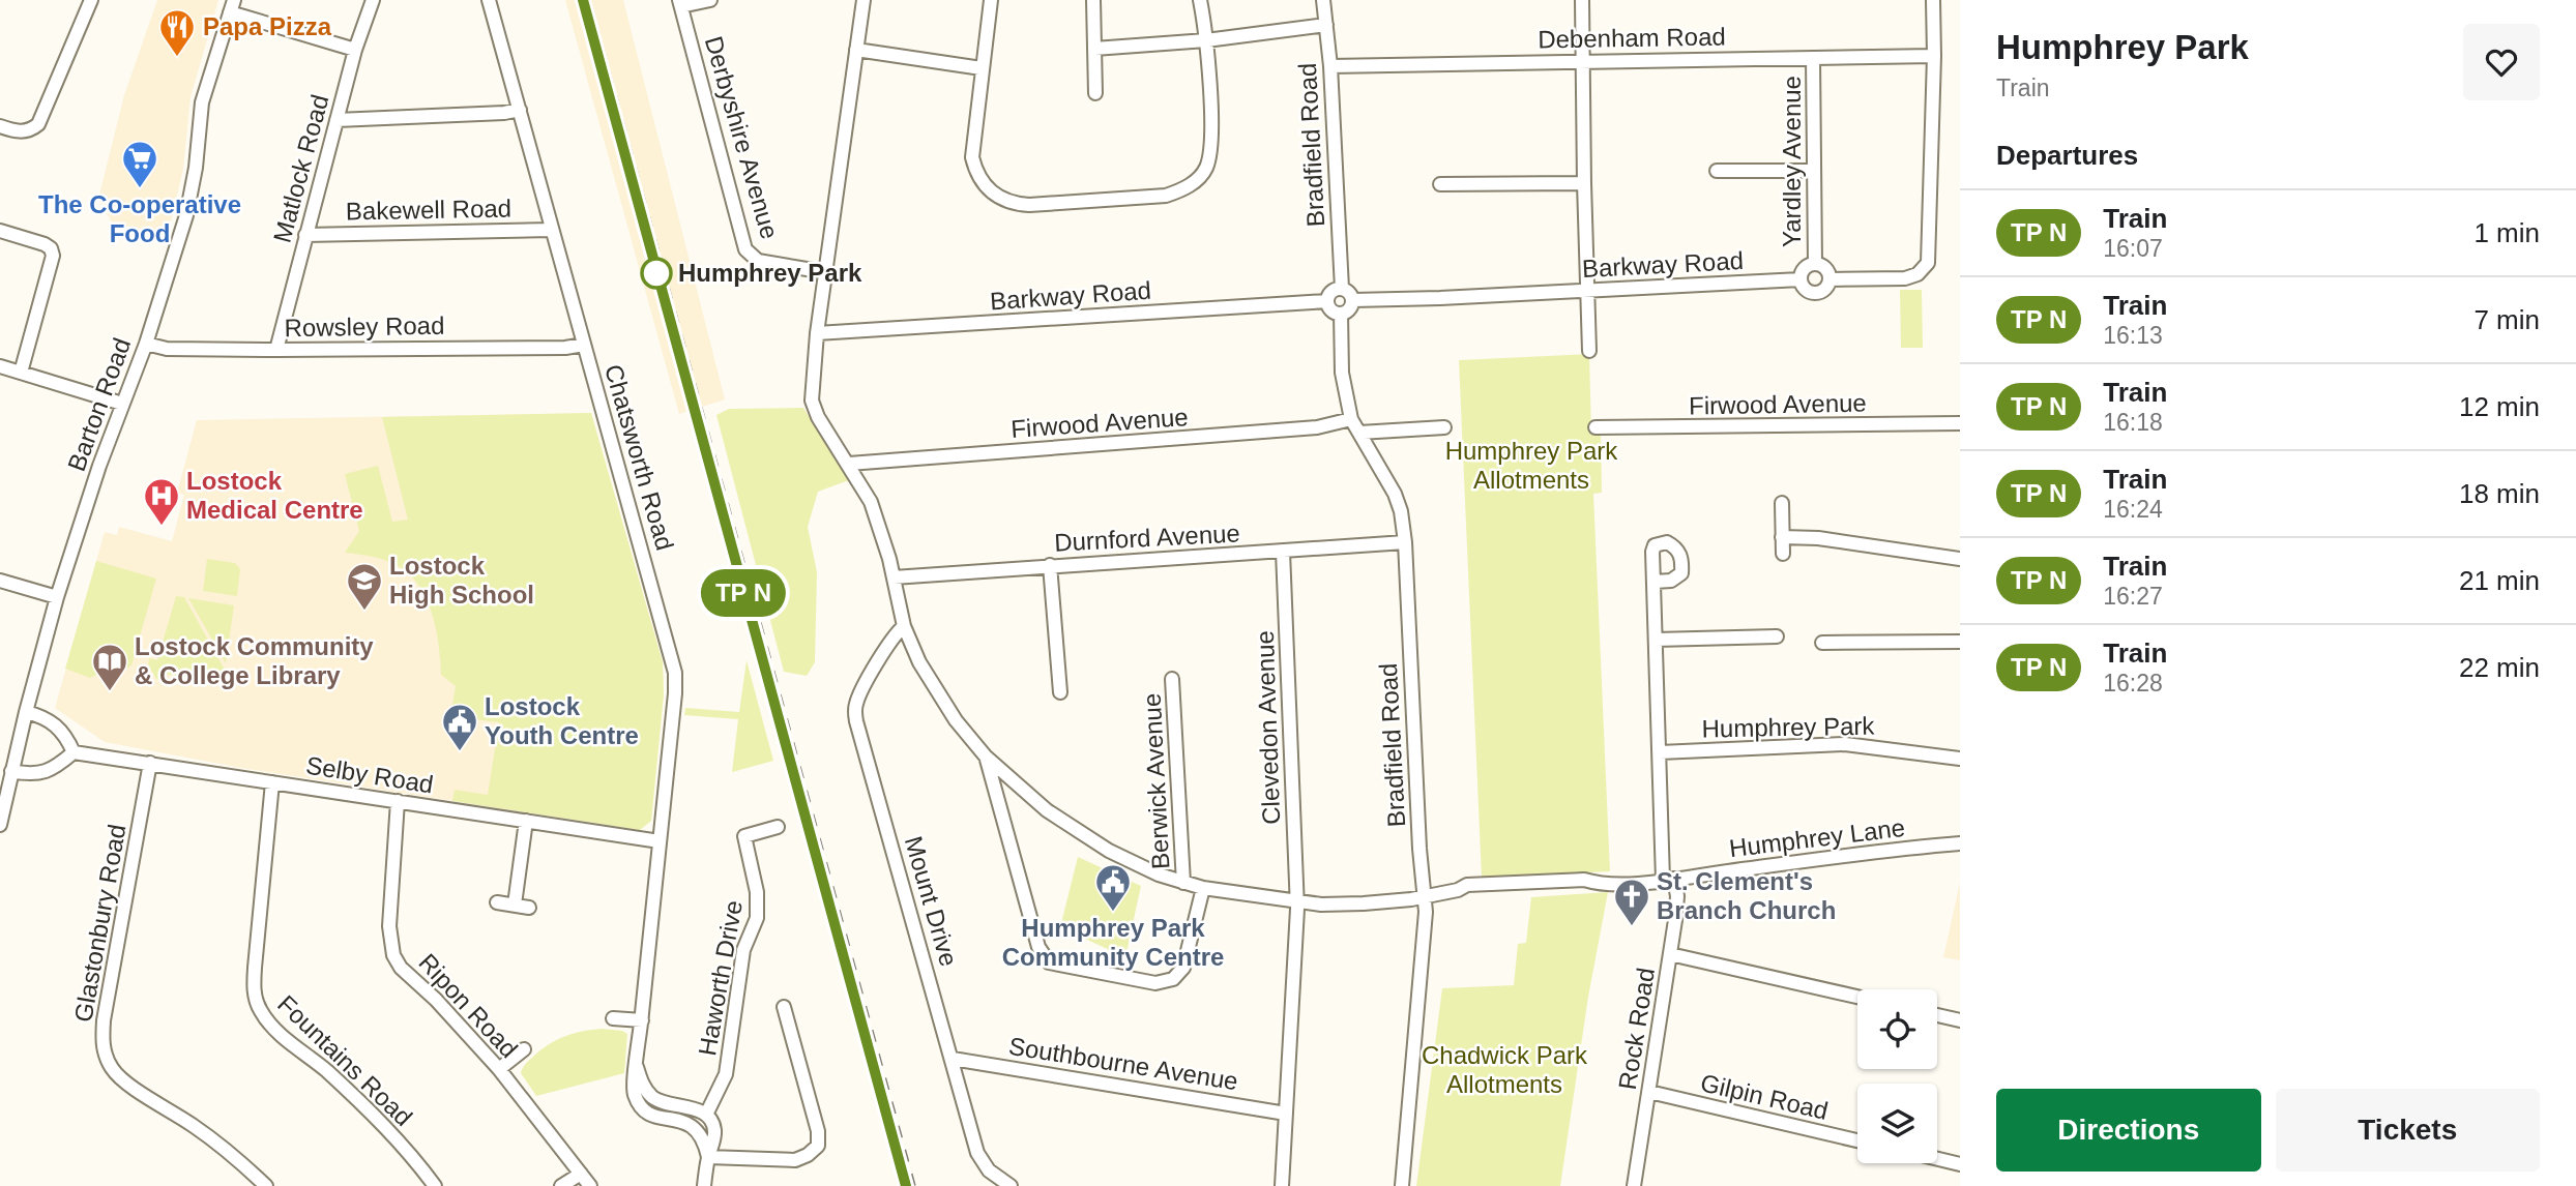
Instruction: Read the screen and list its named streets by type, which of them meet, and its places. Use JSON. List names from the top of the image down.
{
  "streets": {
    "street": [
      "Debenham Road",
      "Derbyshire Avenue",
      "Bradfield Road",
      "Yardley Avenue",
      "Matlock Road",
      "Bakewell Road",
      "Barkway Road",
      "Rowsley Road",
      "Barton Road",
      "Firwood Avenue",
      "Chatsworth Road",
      "Durnford Avenue",
      "Clevedon Avenue",
      "Humphrey Park",
      "Selby Road",
      "Berwick Avenue",
      "Humphrey Lane",
      "Mount Drive",
      "Glastonbury Road",
      "Haworth Drive",
      "Ripon Road",
      "Rock Road",
      "Fountains Road",
      "Southbourne Avenue",
      "Gilpin Road"
    ]
  },
  "crossings": [
    ["Debenham Road", "Bradfield Road"],
    ["Debenham Road", "Yardley Avenue"],
    ["Bradfield Road", "Barkway Road"],
    ["Bradfield Road", "Firwood Avenue"],
    ["Bradfield Road", "Durnford Avenue"],
    ["Bradfield Road", "Humphrey Lane"],
    ["Yardley Avenue", "Barkway Road"],
    ["Matlock Road", "Bakewell Road"],
    ["Matlock Road", "Rowsley Road"],
    ["Bakewell Road", "Chatsworth Road"],
    ["Barkway Road", "Humphrey Lane"],
    ["Rowsley Road", "Barton Road"],
    ["Rowsley Road", "Chatsworth Road"],
    ["Firwood Avenue", "Humphrey Lane"],
    ["Chatsworth Road", "Selby Road"],
    ["Durnford Avenue", "Clevedon Avenue"],
    ["Durnford Avenue", "Humphrey Lane"],
    ["Clevedon Avenue", "Humphrey Lane"],
    ["Selby Road", "Glastonbury Road"],
    ["Selby Road", "Ripon Road"],
    ["Selby Road", "Fountains Road"],
    ["Berwick Avenue", "Humphrey Lane"],
    ["Humphrey Lane", "Mount Drive"],
    ["Humphrey Lane", "Rock Road"],
    ["Mount Drive", "Southbourne Avenue"],
    ["Rock Road", "Gilpin Road"]
  ],
  "parks": ["Humphrey Park Allotments", "Chadwick Park Allotments"],
  "places": {
    "restaurant": ["Papa Pizza"],
    "supermarket": ["The Co-operative Food"],
    "other": ["Humphrey Park"],
    "hospital": ["Lostock Medical Centre"],
    "school or university": ["Lostock High School"],
    "library": ["Lostock Community & College Library"],
    "public building": ["Lostock Youth Centre", "Humphrey Park Community Centre"],
    "church": ["St. Clement's Branch Church"]
  },
  "page": {
    "on_map": "TP N",
    "heading": [
      ["Humphrey Park", "Train"],
      "Departures"
    ],
    "list": [
      {
        "mark": "TP N",
        "name": "Train",
        "note": "16:07",
        "value": "1 min"
      },
      {
        "mark": "TP N",
        "name": "Train",
        "note": "16:13",
        "value": "7 min"
      },
      {
        "mark": "TP N",
        "name": "Train",
        "note": "16:18",
        "value": "12 min"
      },
      {
        "mark": "TP N",
        "name": "Train",
        "note": "16:24",
        "value": "18 min"
      },
      {
        "mark": "TP N",
        "name": "Train",
        "note": "16:27",
        "value": "21 min"
      },
      {
        "mark": "TP N",
        "name": "Train",
        "note": "16:28",
        "value": "22 min"
      }
    ],
    "buttons": ["Directions", "Tickets"]
  }
}
